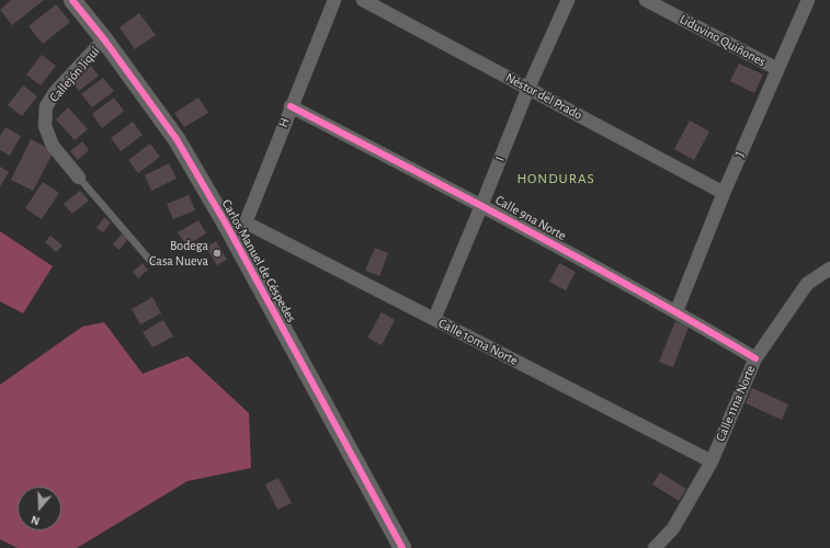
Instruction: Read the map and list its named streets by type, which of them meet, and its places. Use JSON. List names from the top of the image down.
{
  "streets": {
    "street": [
      "Liduvino Quiñones",
      "Callejón Jiquí",
      "Néstor del Prado",
      "H",
      "J",
      "I",
      "Calle 9na Norte",
      "Carlos Manuel de Céspedes",
      "Calle 10ma Norte",
      "Calle 11na Norte"
    ]
  },
  "crossings": [
    ["Liduvino Quiñones", "J"],
    ["Callejón Jiquí", "Carlos Manuel de Céspedes"],
    ["Néstor del Prado", "J"],
    ["Néstor del Prado", "I"],
    ["H", "Calle 9na Norte"],
    ["H", "Calle 10ma Norte"],
    ["J", "Calle 9na Norte"],
    ["I", "Calle 9na Norte"],
    ["I", "Calle 10ma Norte"],
    ["Calle 9na Norte", "Calle 11na Norte"],
    ["Calle 10ma Norte", "Calle 11na Norte"]
  ],
  "districts": ["HONDURAS"],
  "places": ["Bodega Casa Nueva"],
  "north": "bottom"
}
